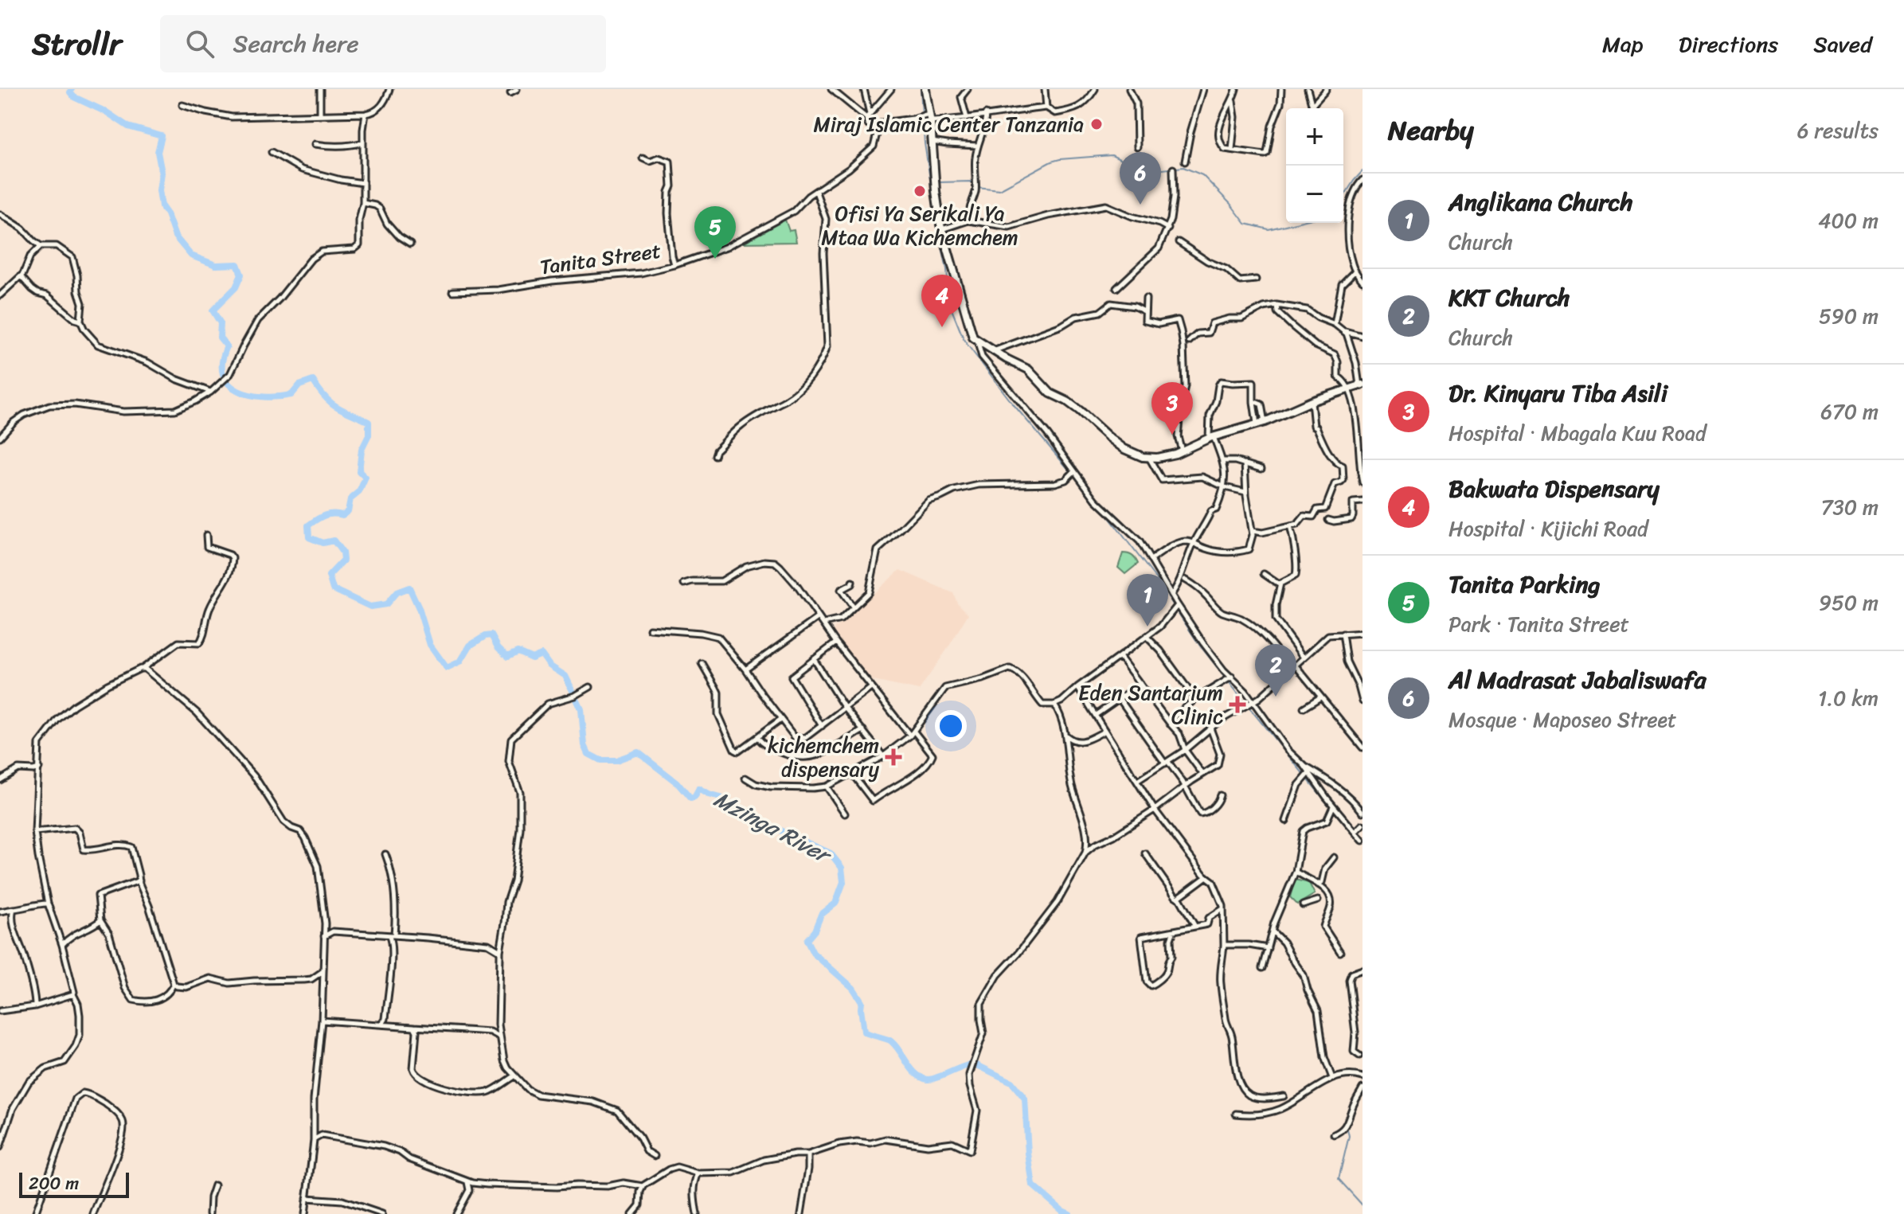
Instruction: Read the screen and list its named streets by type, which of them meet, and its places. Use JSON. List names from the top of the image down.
{
  "streets": {
    "street": ["Tanita Street"]
  },
  "water": ["Mzinga River"],
  "places": {
    "other": ["Miraj Islamic Center Tanzania", "Ofisi Ya Serikali Ya Mtaa Wa Kichemchem"],
    "health": ["Eden Santarium Clinic", "kichemchem dispensary"]
  },
  "scale_bar": "200 m",
  "page": {
    "header": "Strollr",
    "search": "Search here",
    "nav": ["Map", "Directions", "Saved"],
    "heading": ["Nearby", "6 results"],
    "map_buttons": ["+", "−"],
    "pins": [
      "6",
      "5",
      "4",
      "3",
      "1",
      "2"
    ],
    "list": [
      {
        "mark": "1",
        "name": "Anglikana Church",
        "note": "Church",
        "value": "400 m"
      },
      {
        "mark": "2",
        "name": "KKT Church",
        "note": "Church",
        "value": "590 m"
      },
      {
        "mark": "3",
        "name": "Dr. Kinyaru Tiba Asili",
        "note": "Hospital · Mbagala Kuu Road",
        "value": "670 m"
      },
      {
        "mark": "4",
        "name": "Bakwata Dispensary",
        "note": "Hospital · Kijichi Road",
        "value": "730 m"
      },
      {
        "mark": "5",
        "name": "Tanita Parking",
        "note": "Park · Tanita Street",
        "value": "950 m"
      },
      {
        "mark": "6",
        "name": "Al Madrasat Jabaliswafa",
        "note": "Mosque · Maposeo Street",
        "value": "1.0 km"
      }
    ],
    "scale": "200 m"
  }
}
